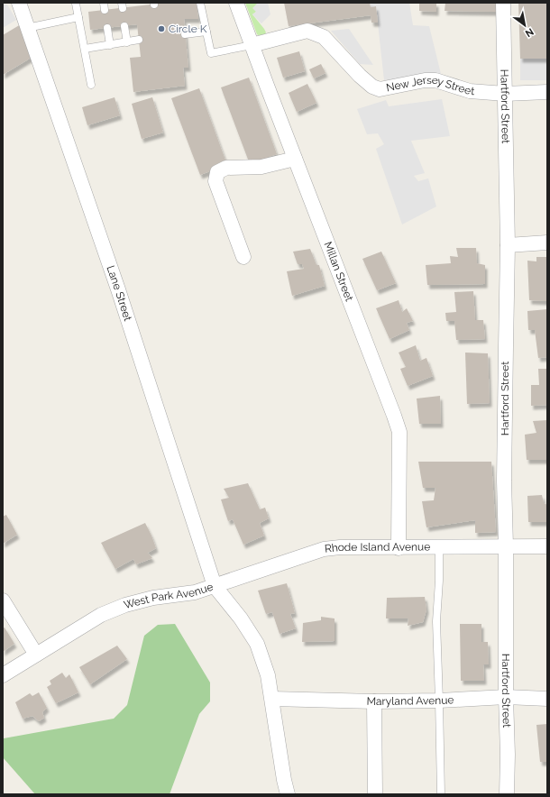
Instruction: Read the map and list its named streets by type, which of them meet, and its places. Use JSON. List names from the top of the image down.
{
  "streets": {
    "street": [
      "New Jersey Street",
      "Hartford Street",
      "Millan Street",
      "Lane Street",
      "Rhode Island Avenue",
      "West Park Avenue",
      "Maryland Avenue"
    ]
  },
  "crossings": [
    ["New Jersey Street", "Hartford Street"],
    ["New Jersey Street", "Millan Street"],
    ["Hartford Street", "Rhode Island Avenue"],
    ["Hartford Street", "Maryland Avenue"],
    ["Millan Street", "Rhode Island Avenue"],
    ["Lane Street", "Rhode Island Avenue"],
    ["Lane Street", "West Park Avenue"],
    ["Rhode Island Avenue", "West Park Avenue"],
    ["West Park Avenue", "Maryland Avenue"]
  ],
  "places": ["Circle K"],
  "north": "bottom right"
}
